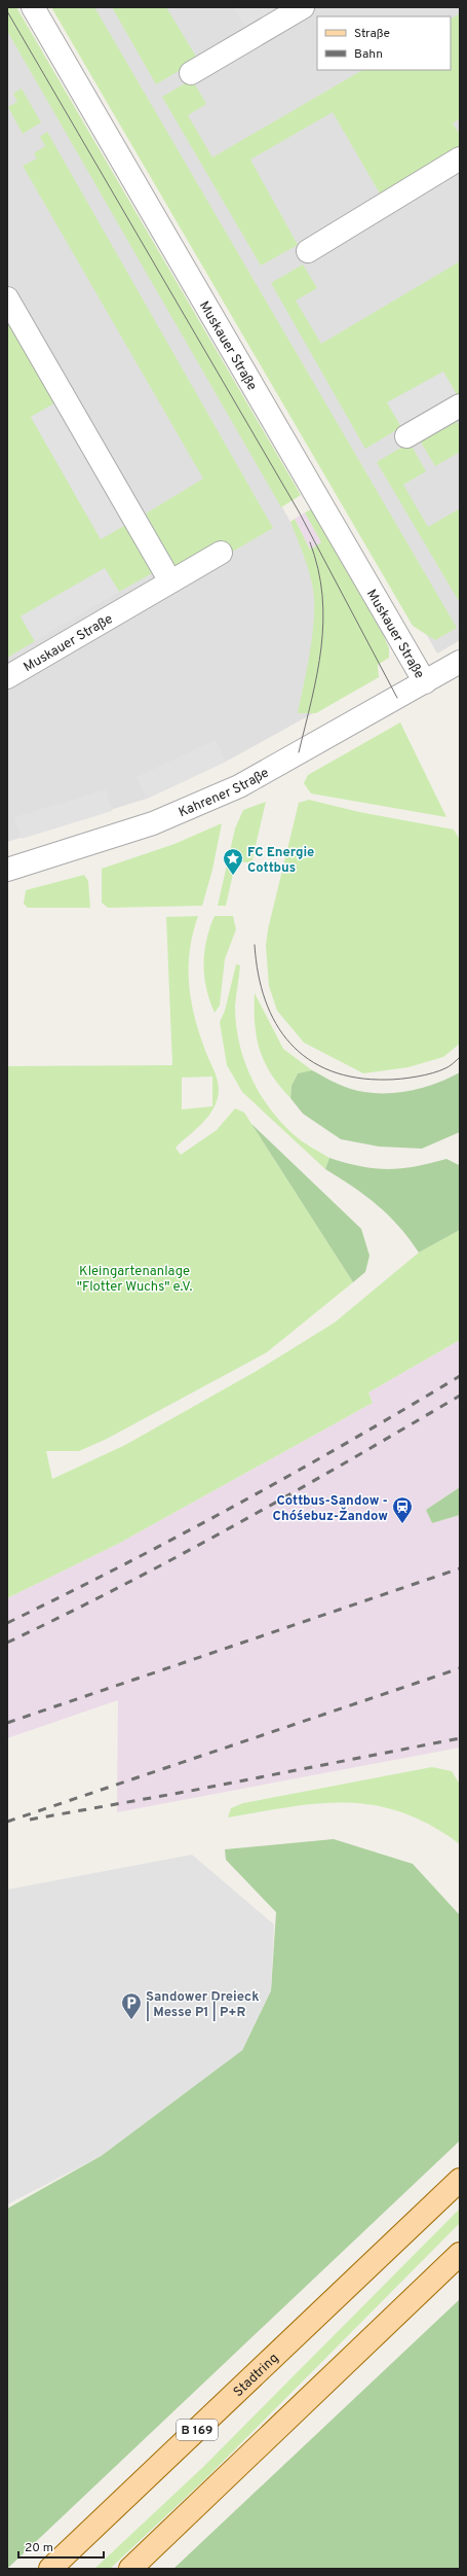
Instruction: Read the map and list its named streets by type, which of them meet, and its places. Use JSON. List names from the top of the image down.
{
  "streets": {
    "main road": ["Stadtring", "B 169"],
    "street": ["Muskauer Straße", "Kahrener Straße"]
  },
  "crossings": [
    ["Muskauer Straße", "Kahrener Straße"]
  ],
  "parks": ["Kleingartenanlage \"Flotter Wuchs\" e.V."],
  "places": {
    "place": ["FC Energie Cottbus"],
    "station": ["Cottbus-Sandow - Chóśebuz-Žandow"],
    "parking": ["Sandower Dreieck | Messe P1 | P+R"]
  },
  "legend": ["Straße", "Bahn"],
  "scale_bar": "20 m"
}
